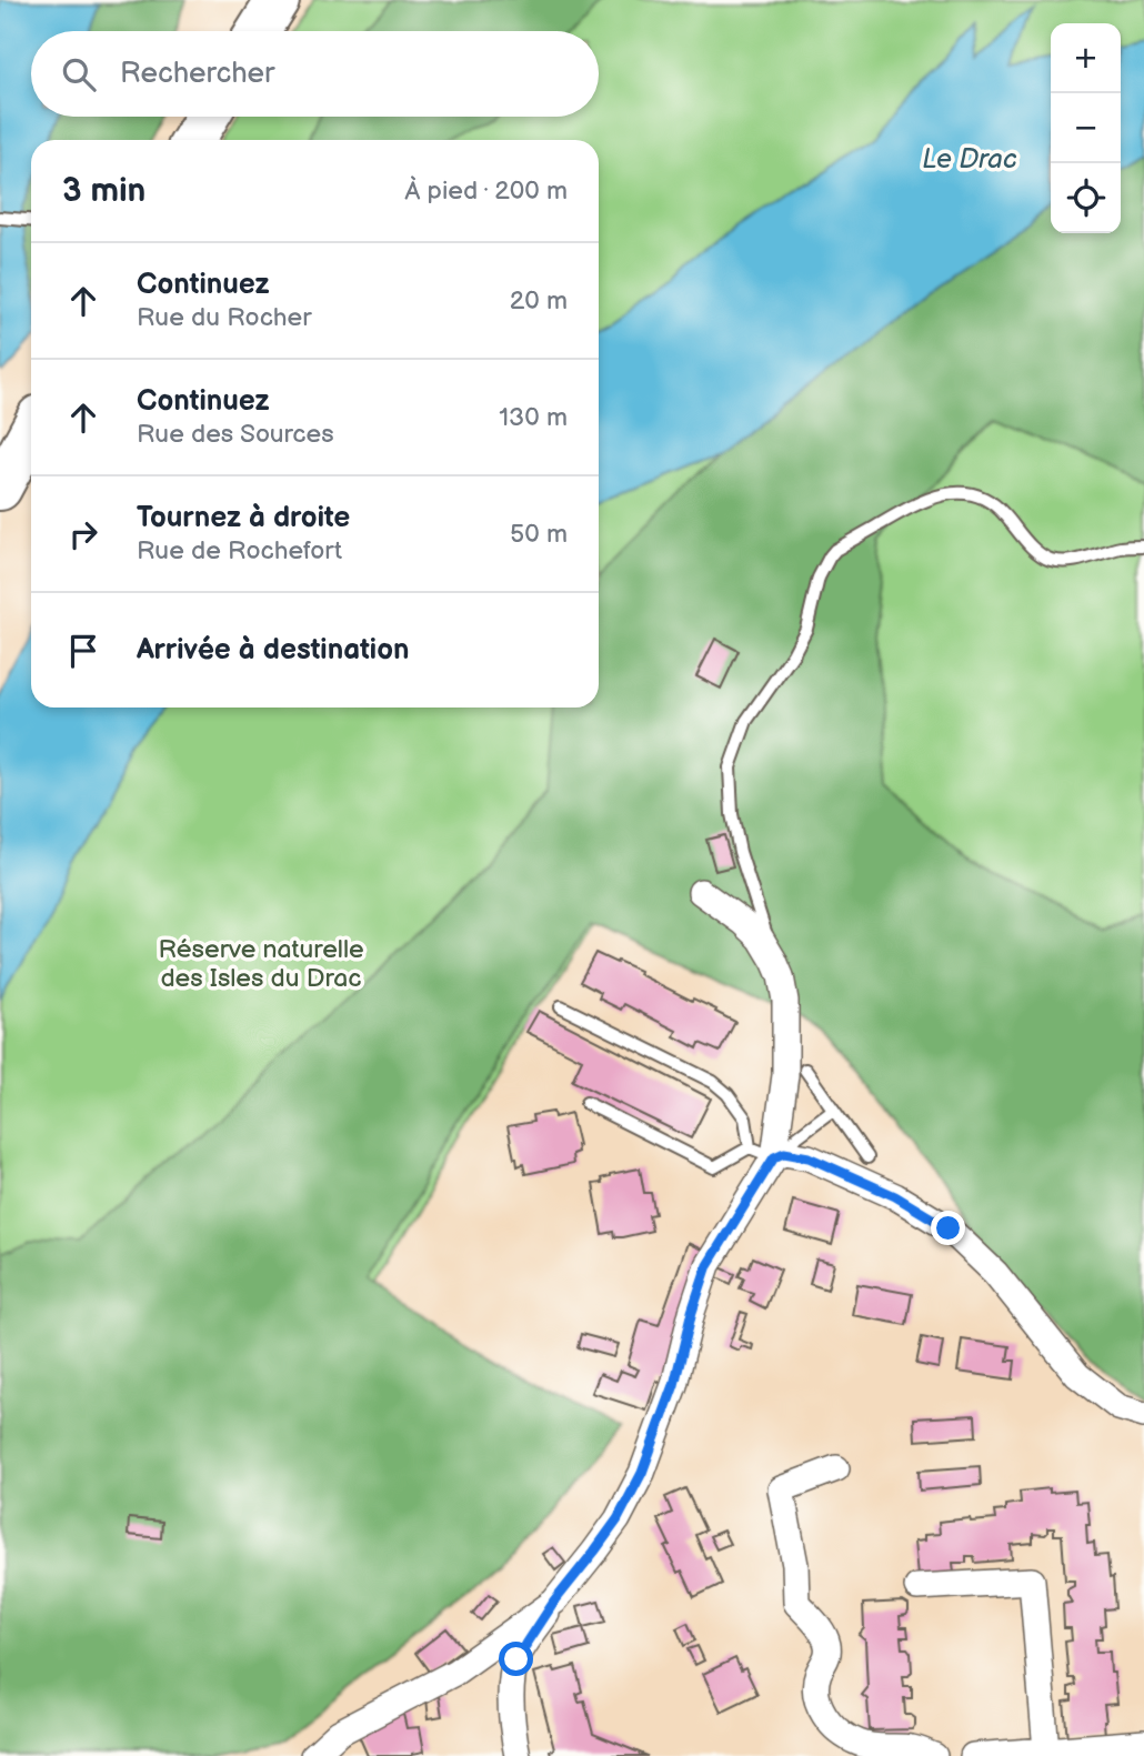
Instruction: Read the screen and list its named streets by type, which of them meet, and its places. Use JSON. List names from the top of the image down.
{
  "water": ["Le Drac"],
  "parks": ["Réserve naturelle des Isles du Drac"],
  "page": {
    "map_buttons": ["+", "−"],
    "search": "Rechercher",
    "heading": ["3 min", "À pied · 200 m"],
    "list": [
      ["Continuez", "Rue du Rocher", "20 m"],
      ["Continuez", "Rue des Sources", "130 m"],
      ["Tournez à droite", "Rue de Rochefort", "50 m"],
      "Arrivée à destination"
    ]
  }
}
